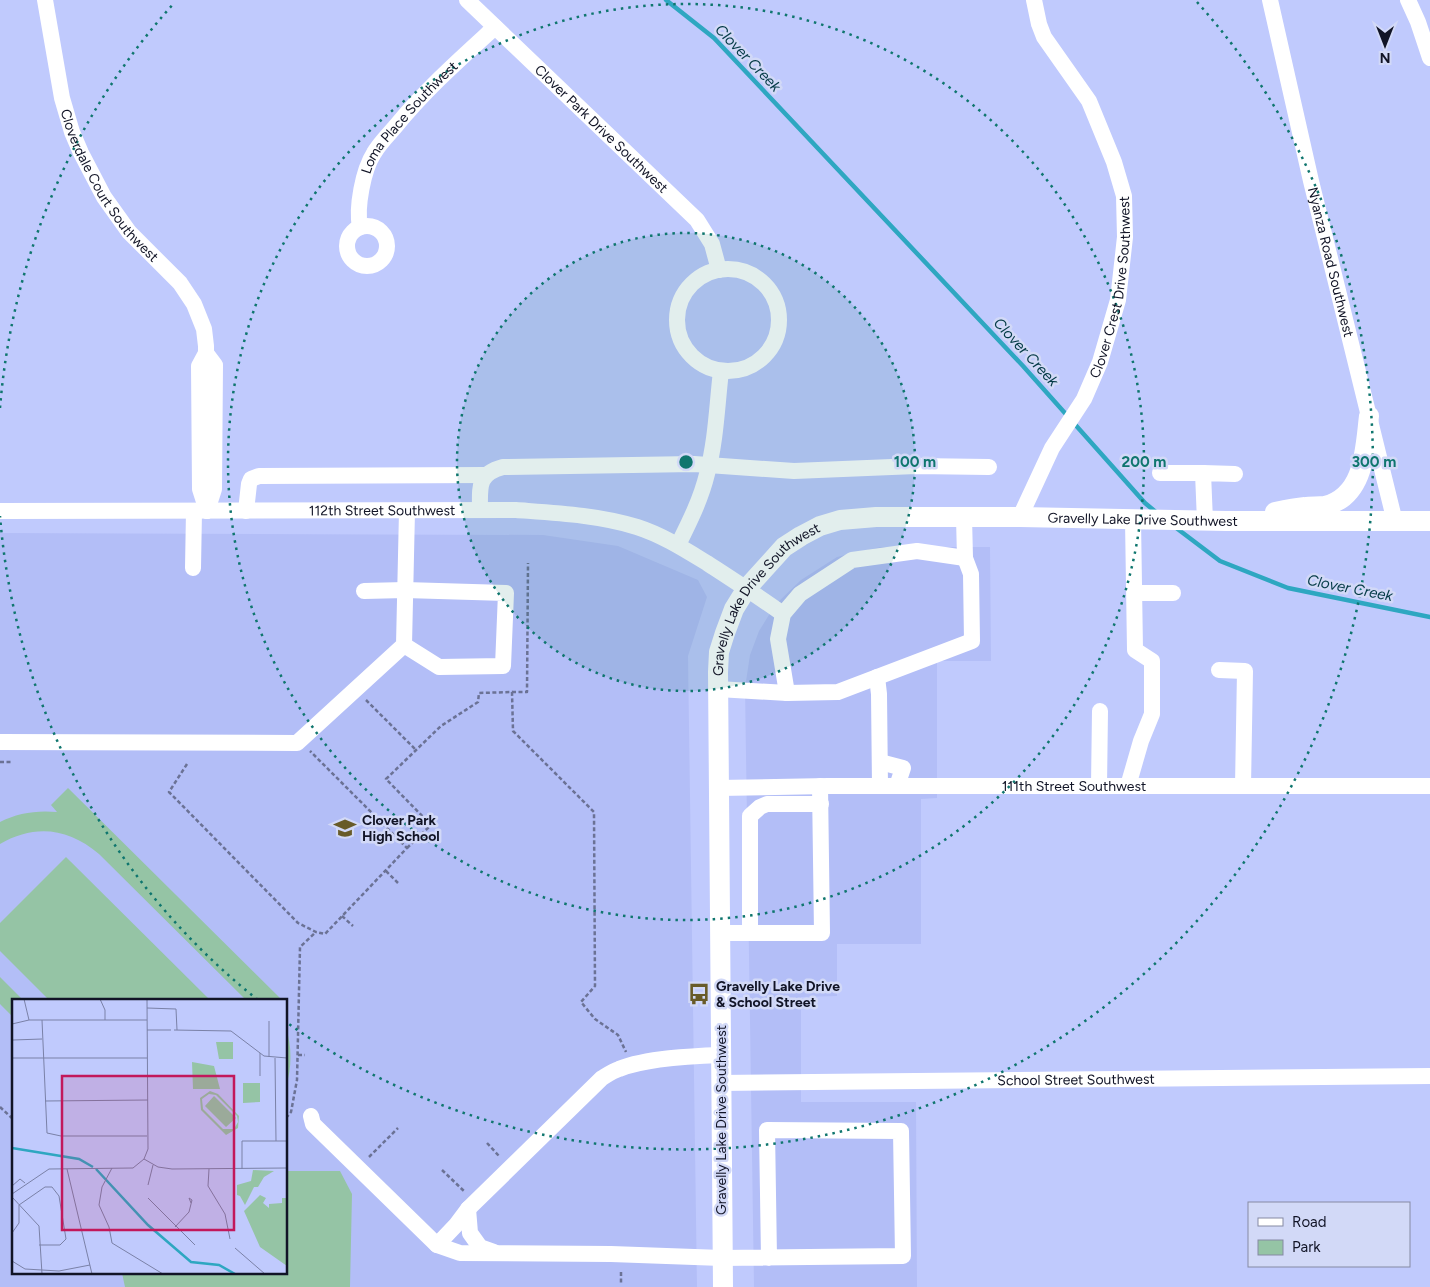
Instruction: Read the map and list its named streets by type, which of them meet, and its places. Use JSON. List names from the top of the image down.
{
  "streets": {
    "main road": ["Gravelly Lake Drive Southwest"],
    "street": [
      "Loma Place Southwest",
      "Clover Park Drive Southwest",
      "Cloverdale Court Southwest",
      "Nyanza Road Southwest",
      "Clover Crest Drive Southwest",
      "112th Street Southwest",
      "111th Street Southwest",
      "School Street Southwest"
    ]
  },
  "crossings": [
    ["Loma Place Southwest", "Clover Park Drive Southwest"],
    ["Cloverdale Court Southwest", "112th Street Southwest"],
    ["Nyanza Road Southwest", "Gravelly Lake Drive Southwest"],
    ["Clover Crest Drive Southwest", "Gravelly Lake Drive Southwest"],
    ["112th Street Southwest", "Gravelly Lake Drive Southwest"],
    ["Gravelly Lake Drive Southwest", "111th Street Southwest"],
    ["Gravelly Lake Drive Southwest", "School Street Southwest"]
  ],
  "water": ["Clover Creek"],
  "places": {
    "school or university": ["Clover Park High School"],
    "bus stop": ["Gravelly Lake Drive & School Street"]
  },
  "legend": ["Road", "Park"],
  "north": "bottom",
  "rings": ["100 m", "200 m", "300 m"]
}
